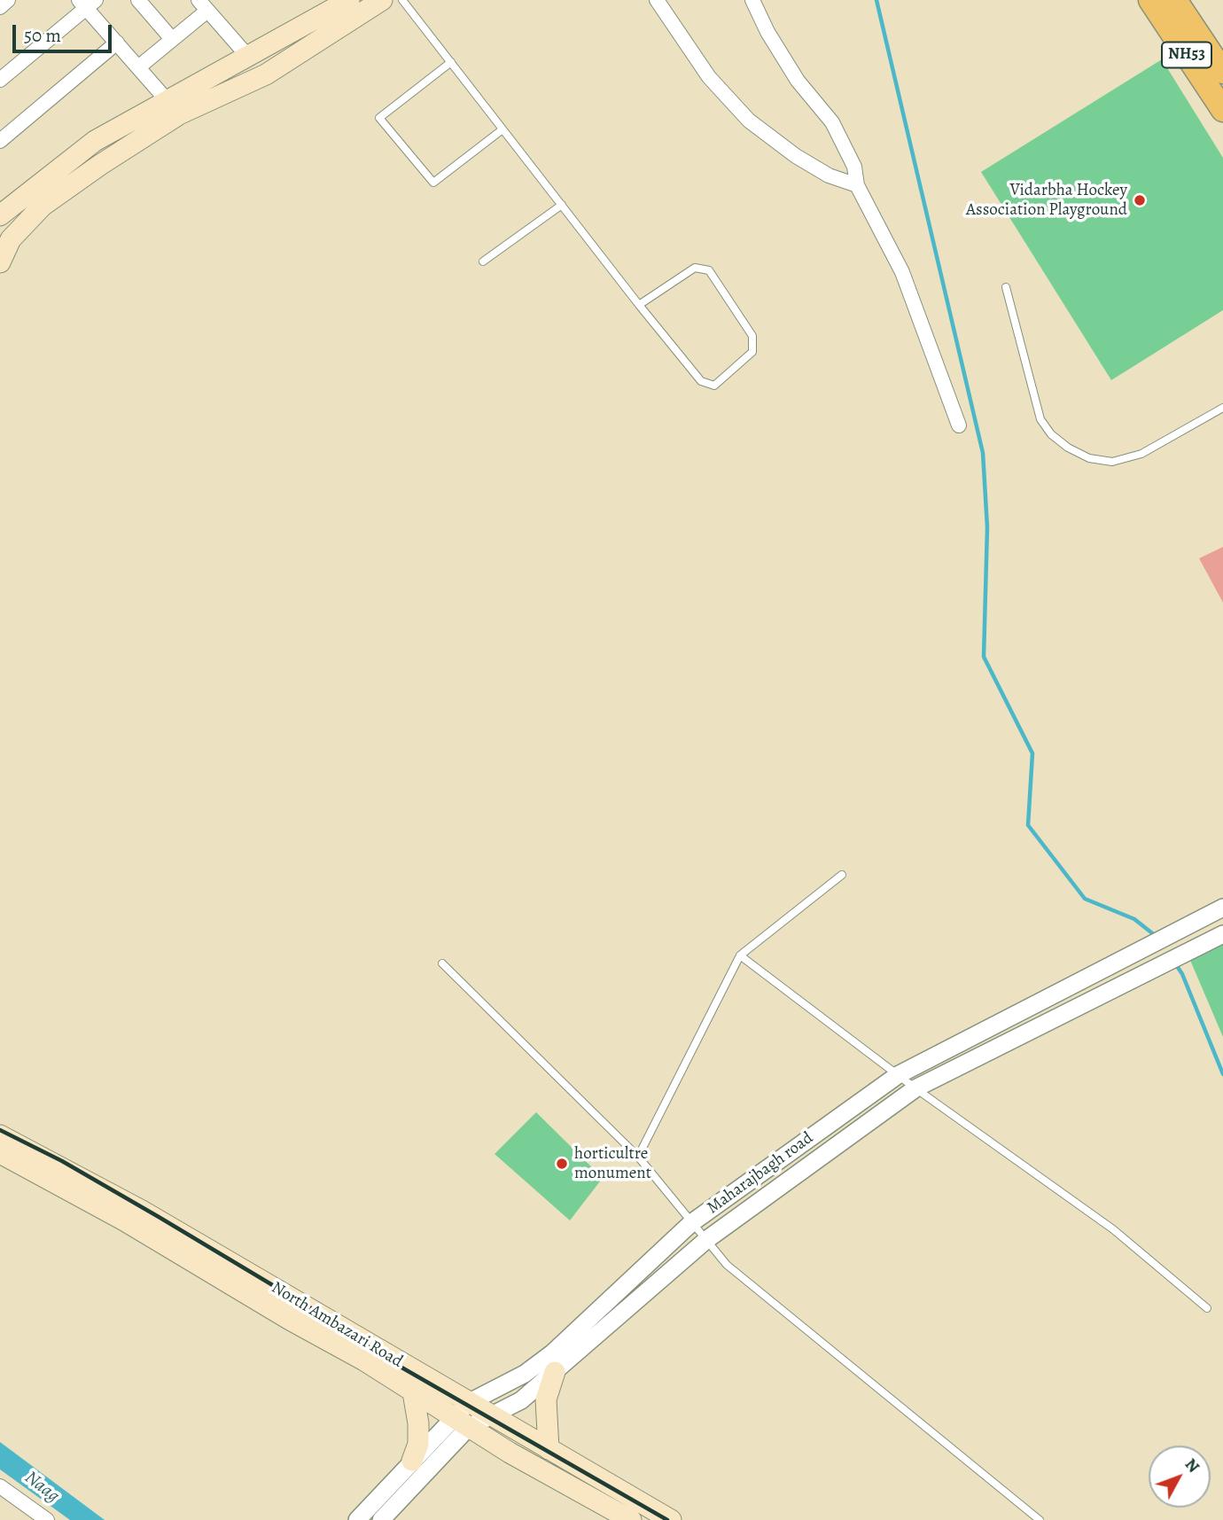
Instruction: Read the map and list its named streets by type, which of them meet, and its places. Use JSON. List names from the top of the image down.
{
  "streets": {
    "highway": ["NH53"],
    "main road": ["North Ambazari Road"],
    "street": ["Maharajbagh road"]
  },
  "crossings": [
    ["Maharajbagh road", "North Ambazari Road"]
  ],
  "water": ["Naag"],
  "places": ["Vidarbha Hockey Association Playground", "horticultre monument"],
  "scale_bar": "50 m",
  "north": "top right"
}
